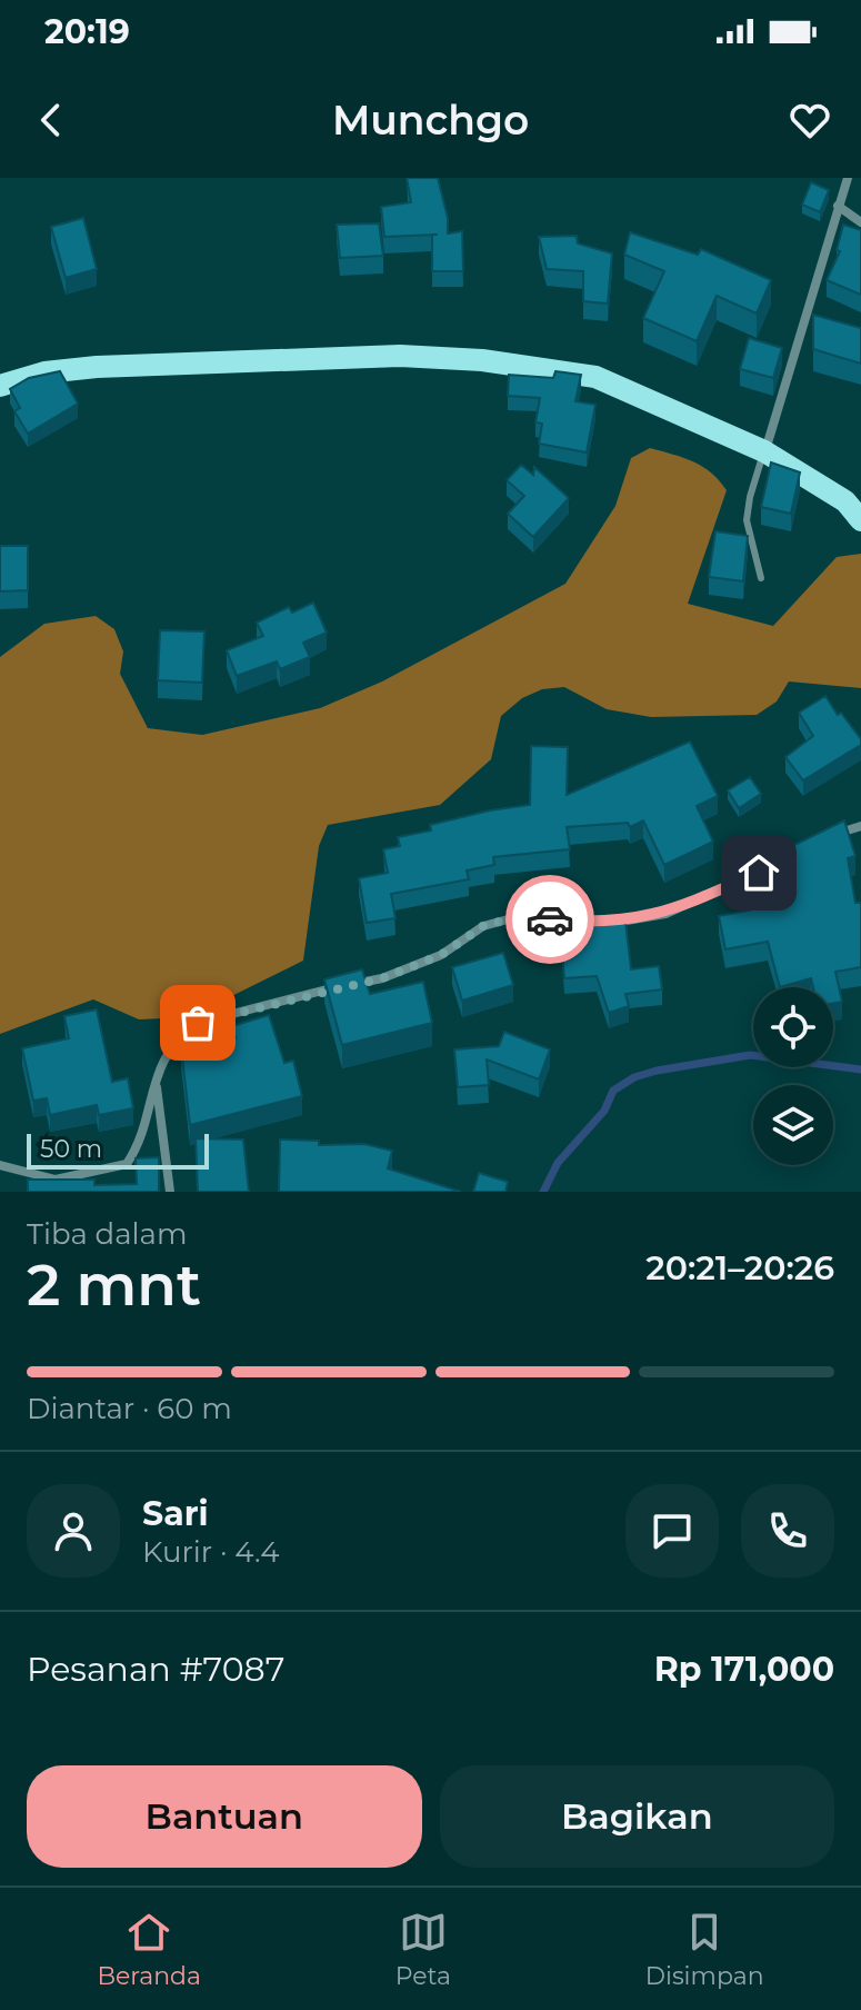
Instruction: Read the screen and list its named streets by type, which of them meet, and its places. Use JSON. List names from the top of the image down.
{
  "scale_bar": "50 m",
  "page": {
    "status": "20:19",
    "header": "Munchgo",
    "scale": "50 m",
    "heading": ["2 mnt", "Tiba dalam", "20:21–20:26"],
    "panel": [
      "Sari",
      "Kurir · 4.4",
      "Pesanan #7087",
      "Rp 171,000"
    ],
    "bar": "Diantar · 60 m",
    "buttons": ["Bantuan", "Bagikan"],
    "tabs": ["Beranda", "Peta", "Disimpan"]
  }
}
